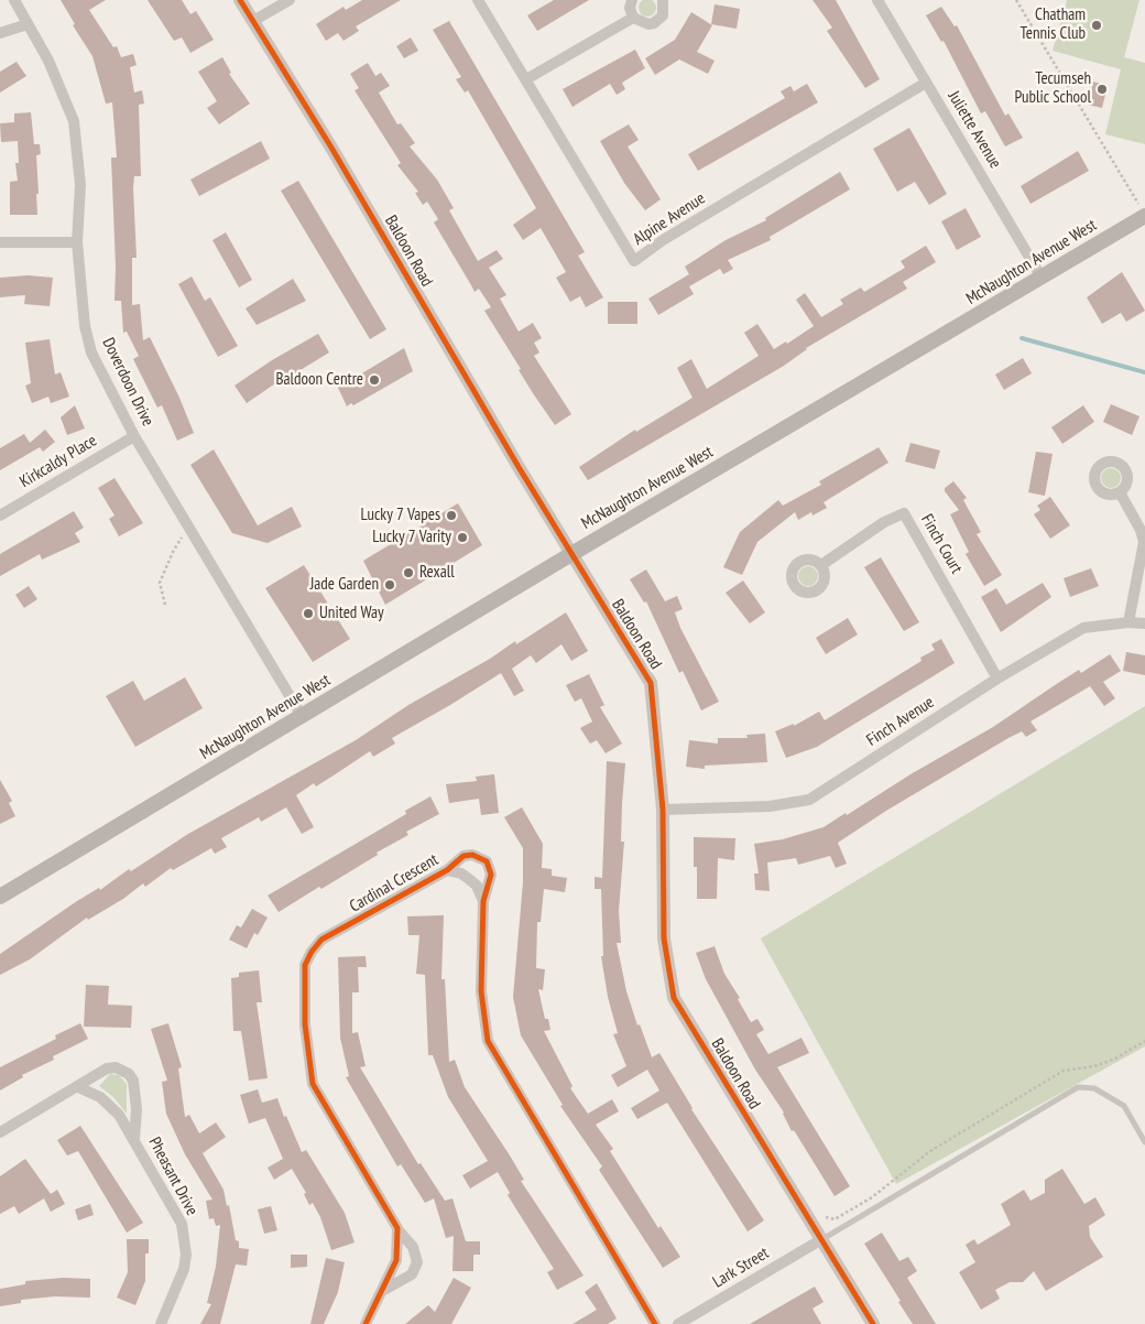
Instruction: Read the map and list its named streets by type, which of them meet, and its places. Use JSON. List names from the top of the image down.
{
  "streets": {
    "main road": ["McNaughton Avenue West"],
    "street": [
      "Juliette Avenue",
      "Alpine Avenue",
      "Baldoon Road",
      "Doverdoon Drive",
      "Kirkcaldy Place",
      "Finch Court",
      "Finch Avenue",
      "Cardinal Crescent",
      "Pheasant Drive",
      "Lark Street"
    ]
  },
  "crossings": [
    ["Juliette Avenue", "Alpine Avenue"],
    ["Juliette Avenue", "McNaughton Avenue West"],
    ["Baldoon Road", "McNaughton Avenue West"],
    ["Baldoon Road", "Finch Avenue"],
    ["Baldoon Road", "Lark Street"],
    ["McNaughton Avenue West", "Doverdoon Drive"],
    ["Doverdoon Drive", "Kirkcaldy Place"],
    ["Finch Court", "Finch Avenue"]
  ],
  "places": [
    "Chatham Tennis Club",
    "Tecumseh Public School",
    "Baldoon Centre",
    "Lucky 7 Vapes",
    "Lucky 7 Varity",
    "Rexall",
    "Jade Garden",
    "United Way"
  ]
}
